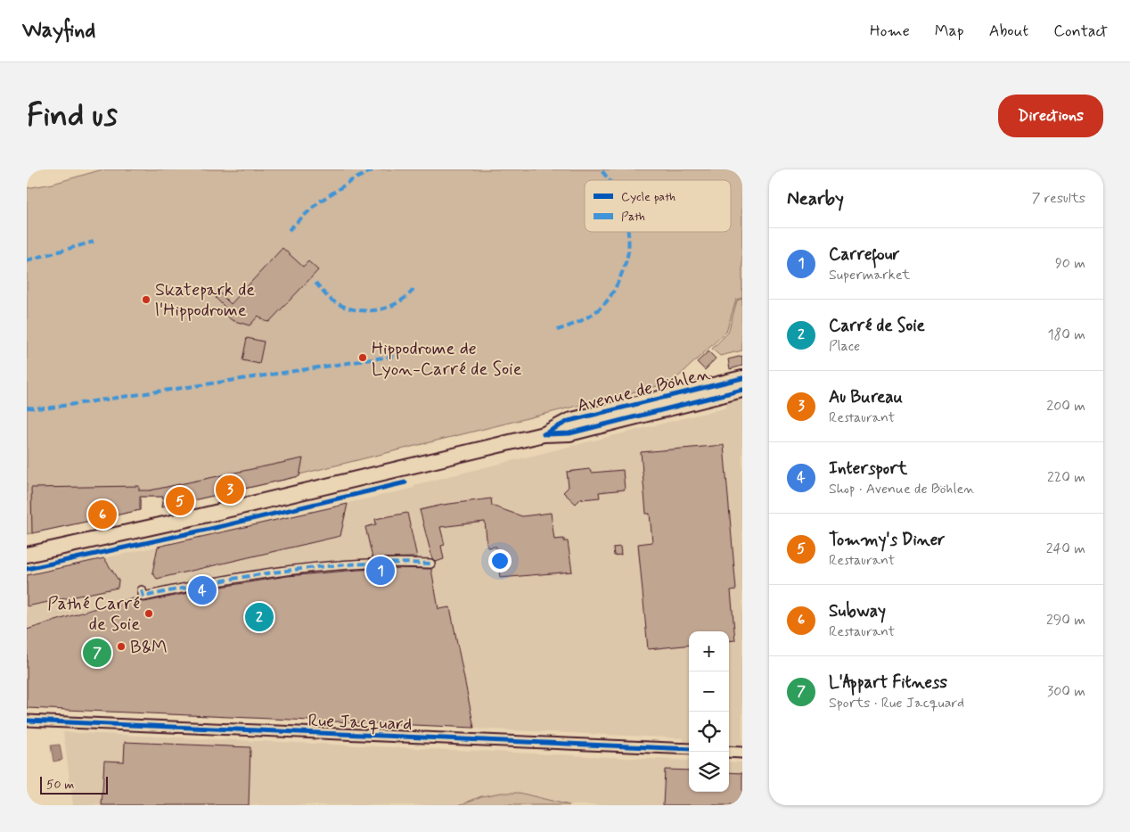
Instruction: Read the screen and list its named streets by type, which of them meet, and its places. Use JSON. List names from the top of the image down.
{
  "streets": {
    "main road": ["Avenue de Böhlen"],
    "street": ["Rue Jacquard"]
  },
  "places": [
    "Skatepark de l'Hippodrome",
    "Hippodrome de Lyon-Carré de Soie",
    "Pathé Carré de Soie",
    "B&M"
  ],
  "legend": ["Cycle path", "Path"],
  "scale_bar": "50 m",
  "page": {
    "header": "Wayfind",
    "nav": [
      "Home",
      "Map",
      "About",
      "Contact"
    ],
    "buttons": "Directions",
    "title": "Find us",
    "heading": ["Nearby", "7 results"],
    "list": [
      {
        "mark": "1",
        "name": "Carrefour",
        "note": "Supermarket",
        "value": "90 m"
      },
      {
        "mark": "2",
        "name": "Carré de Soie",
        "note": "Place",
        "value": "180 m"
      },
      {
        "mark": "3",
        "name": "Au Bureau",
        "note": "Restaurant",
        "value": "200 m"
      },
      {
        "mark": "4",
        "name": "Intersport",
        "note": "Shop · Avenue de Böhlen",
        "value": "220 m"
      },
      {
        "mark": "5",
        "name": "Tommy's Diner",
        "note": "Restaurant",
        "value": "240 m"
      },
      {
        "mark": "6",
        "name": "Subway",
        "note": "Restaurant",
        "value": "290 m"
      },
      {
        "mark": "7",
        "name": "L'Appart Fitness",
        "note": "Sports · Rue Jacquard",
        "value": "300 m"
      }
    ],
    "pins": [
      "3",
      "5",
      "6",
      "1",
      "4",
      "2",
      "7"
    ],
    "map_buttons": ["+", "−"],
    "scale": "50 m"
  }
}
